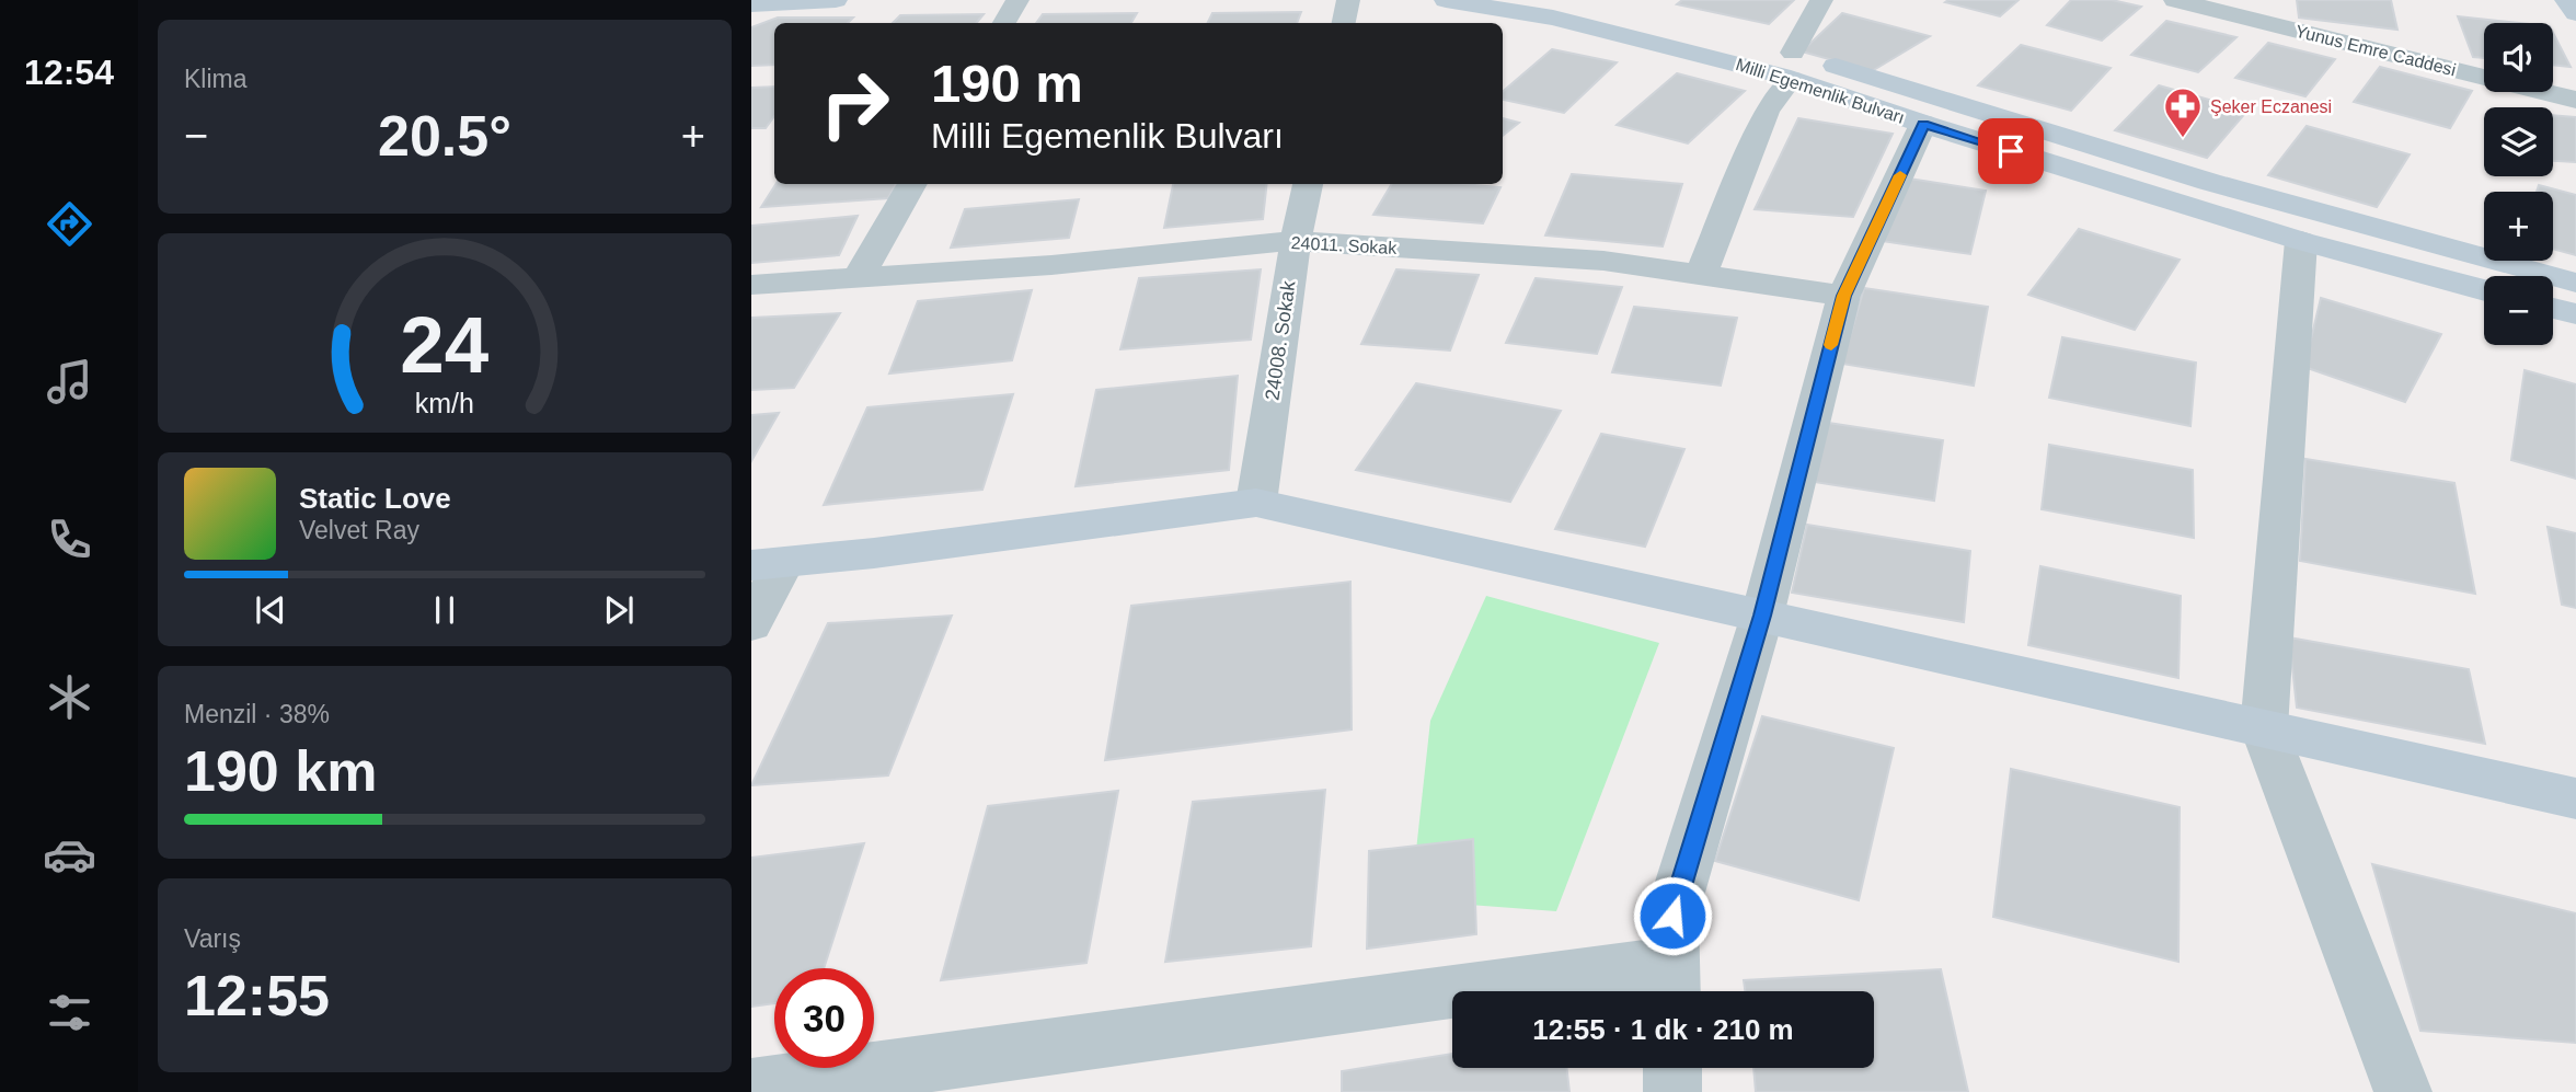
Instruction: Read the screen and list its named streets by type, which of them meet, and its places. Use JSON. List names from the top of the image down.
{
  "streets": {
    "main road": ["Milli Egemenlik Bulvarı"],
    "street": ["Yunus Emre Caddesi", "24011. Sokak", "24008. Sokak"]
  },
  "crossings": [
    ["24011. Sokak", "24008. Sokak"]
  ],
  "places": {
    "pharmacy": ["Şeker Eczanesi"]
  },
  "page": {
    "tabs": "12:54",
    "tile": [
      "Klima",
      ["Menzil · 38%", "190 km"],
      ["Varış", "12:55"]
    ],
    "map_buttons": ["+", "−"],
    "turn": ["190 m", "Milli Egemenlik Bulvarı"],
    "heat": ["−", "20.5°", "+"],
    "song": ["Static Love", "Velvet Ray"],
    "limit": "30",
    "trip": "12:55 · 1 dk · 210 m",
    "gauge": ["24", "km/h"]
  }
}
